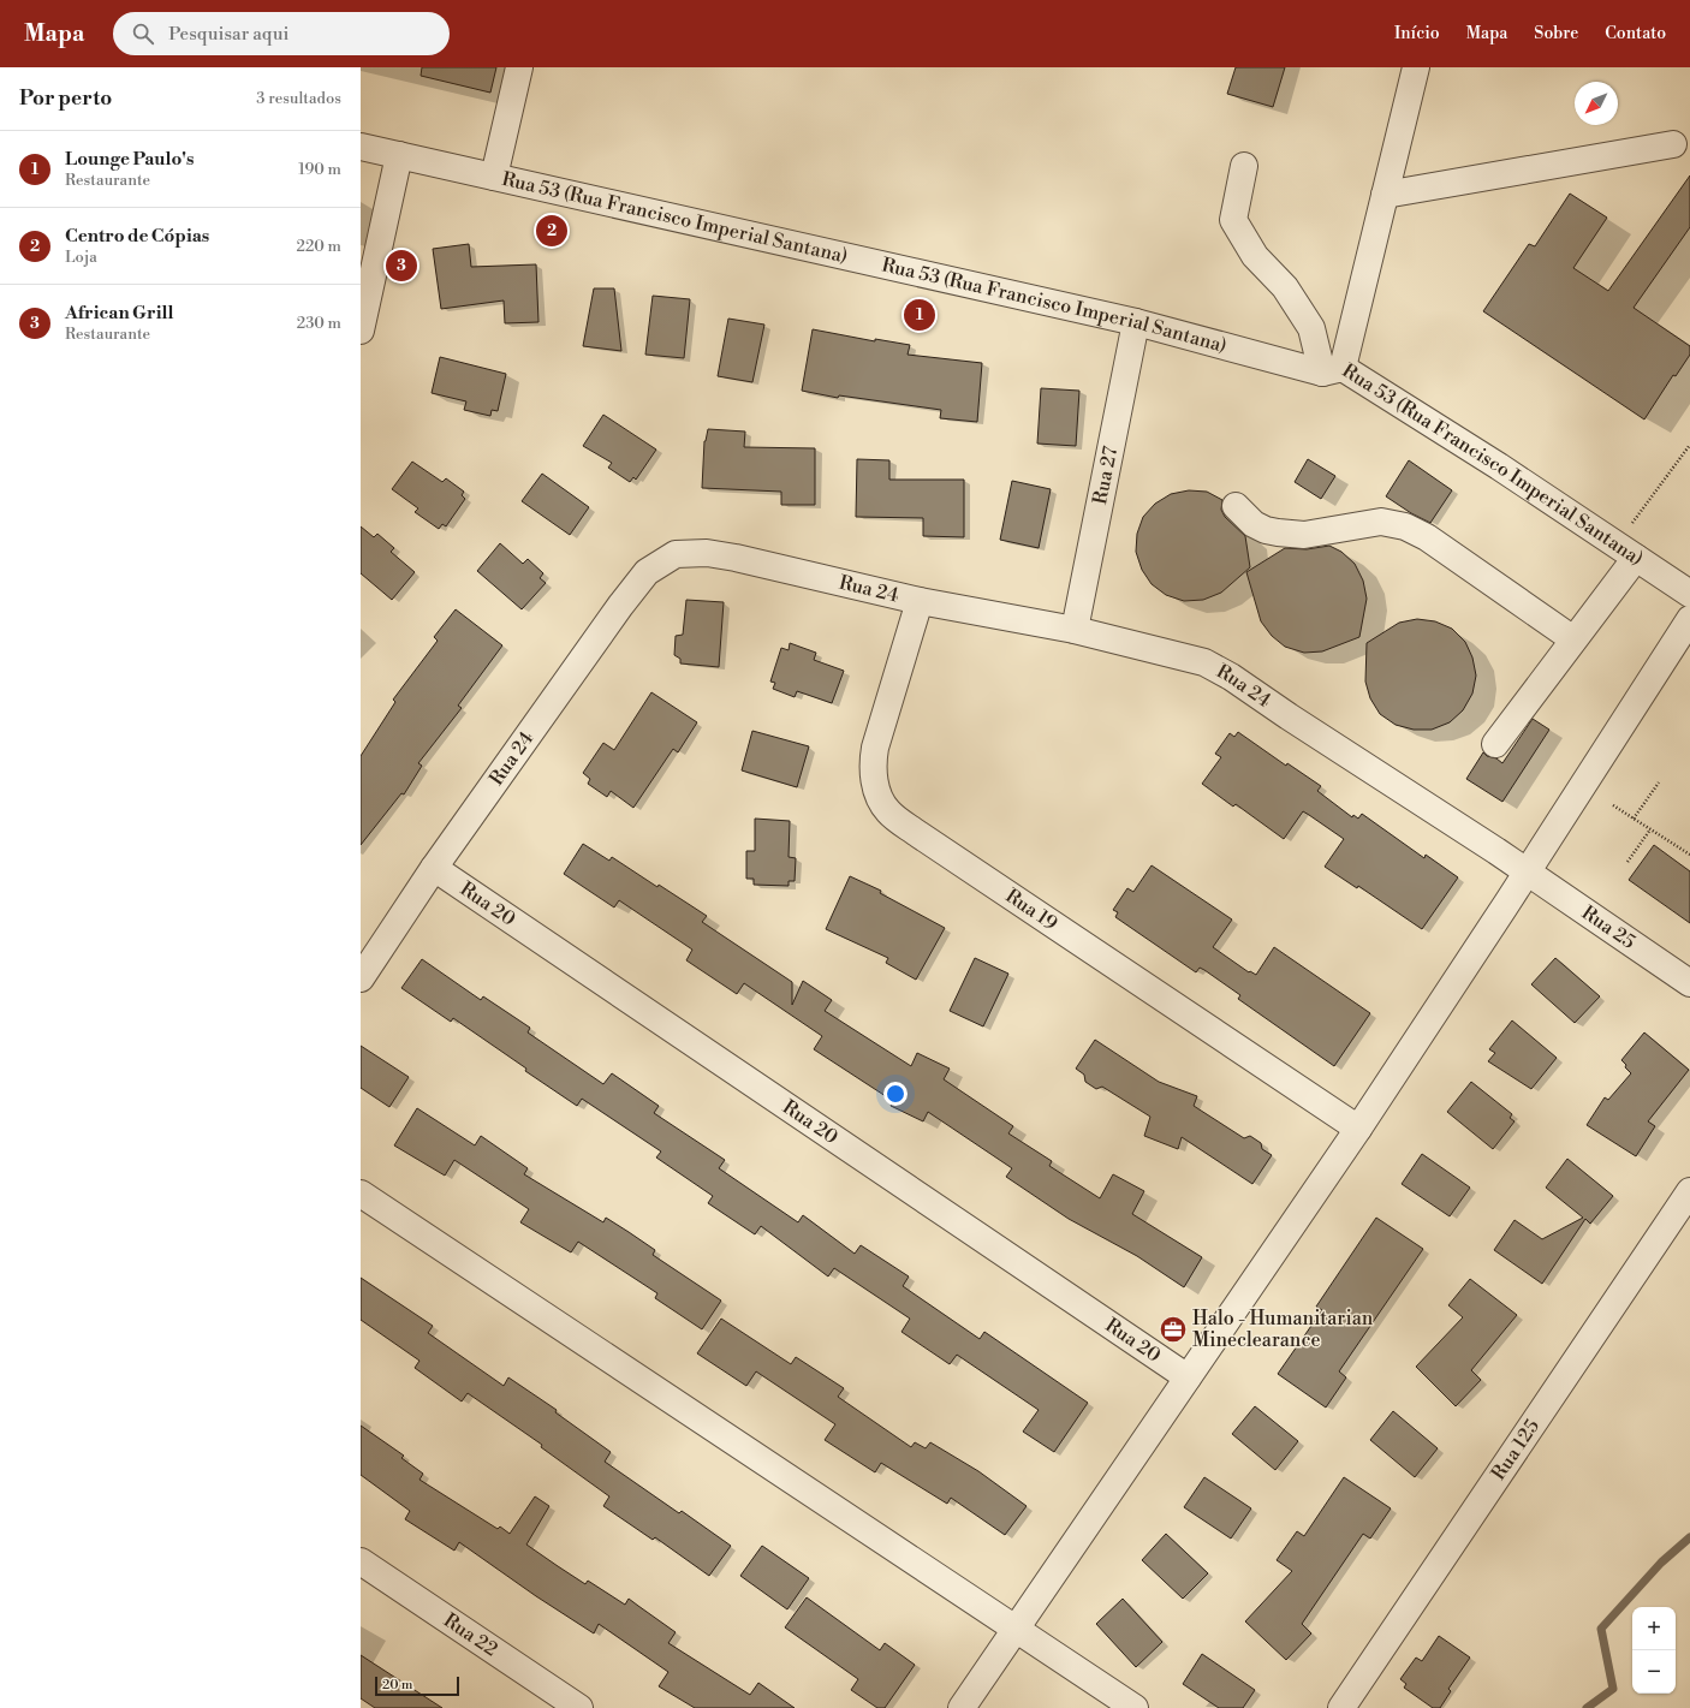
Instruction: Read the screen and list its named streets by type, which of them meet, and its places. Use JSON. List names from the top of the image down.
{
  "streets": {
    "street": [
      "Rua 53 (Rua Francisco Imperial Santana)",
      "Rua 27",
      "Rua 24",
      "Rua 20",
      "Rua 19",
      "Rua 25",
      "Rua 125",
      "Rua 22"
    ]
  },
  "crossings": [
    ["Rua 53 (Rua Francisco Imperial Santana)", "Rua 27"],
    ["Rua 27", "Rua 24"],
    ["Rua 24", "Rua 20"],
    ["Rua 24", "Rua 19"],
    ["Rua 24", "Rua 25"]
  ],
  "places": {
    "office": ["Halo - Humanitarian Mineclearance"]
  },
  "scale_bar": "20 m",
  "north": "bottom left",
  "page": {
    "header": "Mapa",
    "search": "Pesquisar aqui",
    "nav": [
      "Início",
      "Mapa",
      "Sobre",
      "Contato"
    ],
    "heading": ["Por perto", "3 resultados"],
    "list": [
      {
        "mark": "1",
        "name": "Lounge Paulo's",
        "note": "Restaurante",
        "value": "190 m"
      },
      {
        "mark": "2",
        "name": "Centro de Cópias",
        "note": "Loja",
        "value": "220 m"
      },
      {
        "mark": "3",
        "name": "African Grill",
        "note": "Restaurante",
        "value": "230 m"
      }
    ],
    "pins": ["2", "3", "1"],
    "map_buttons": ["+", "−"],
    "scale": "20 m"
  }
}
